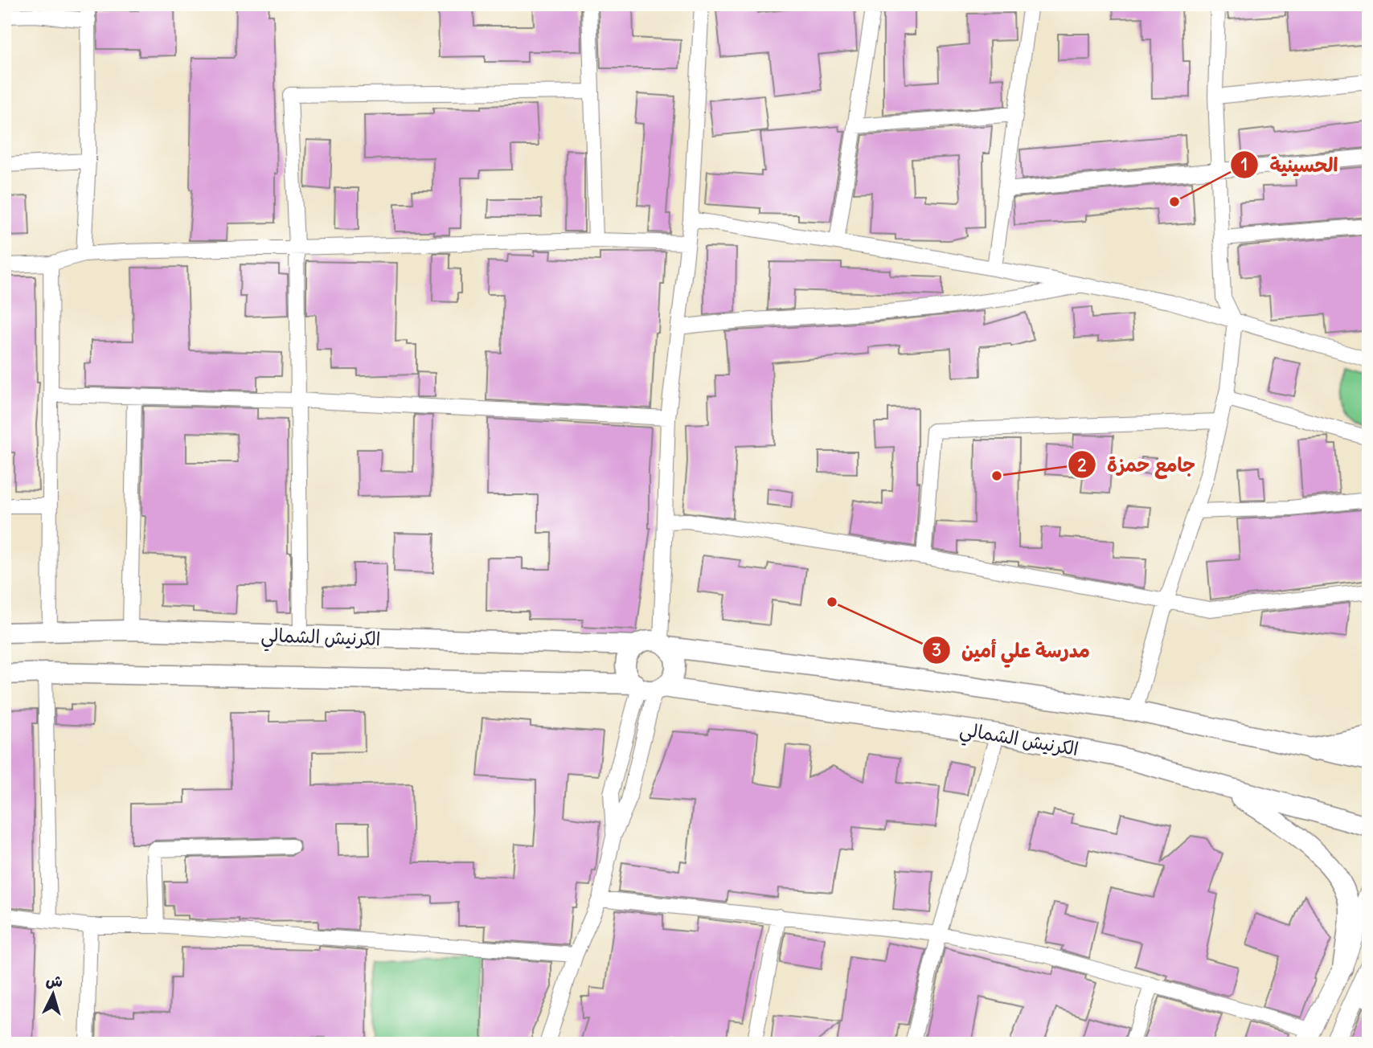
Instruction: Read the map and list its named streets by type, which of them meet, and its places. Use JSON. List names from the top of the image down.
{
  "streets": {
    "main road": ["الكرنيش الشمالي"]
  },
  "places": ["الحسينية", "جامع حمزة", "مدرسة علي أمين"],
  "north": "top"
}
